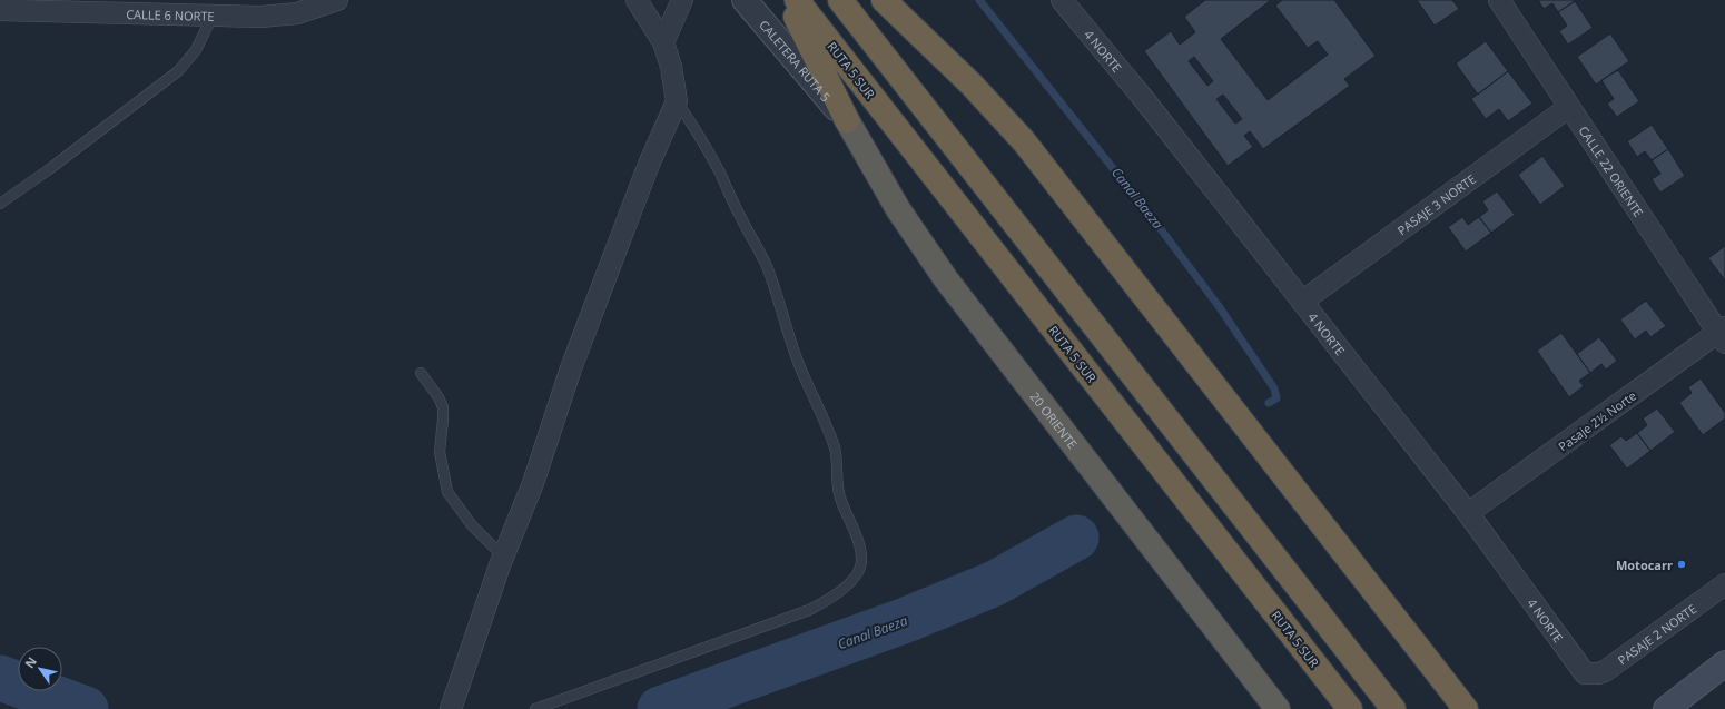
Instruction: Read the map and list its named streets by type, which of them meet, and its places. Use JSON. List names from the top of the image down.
{
  "streets": {
    "highway": ["RUTA 5 SUR", "20 ORIENTE"],
    "street": [
      "CALLE 6 NORTE",
      "4 NORTE",
      "CALETERA RUTA 5",
      "CALLE 22 ORIENTE",
      "PASAJE 3 NORTE",
      "Pasaje 2½ Norte",
      "PASAJE 2 NORTE"
    ]
  },
  "crossings": [
    ["4 NORTE", "PASAJE 3 NORTE"],
    ["4 NORTE", "Pasaje 2½ Norte"],
    ["4 NORTE", "PASAJE 2 NORTE"],
    ["CALETERA RUTA 5", "20 ORIENTE"],
    ["CALLE 22 ORIENTE", "PASAJE 3 NORTE"],
    ["CALLE 22 ORIENTE", "Pasaje 2½ Norte"]
  ],
  "water": ["Canal Baeza"],
  "places": ["Motocarr"],
  "north": "top left"
}
